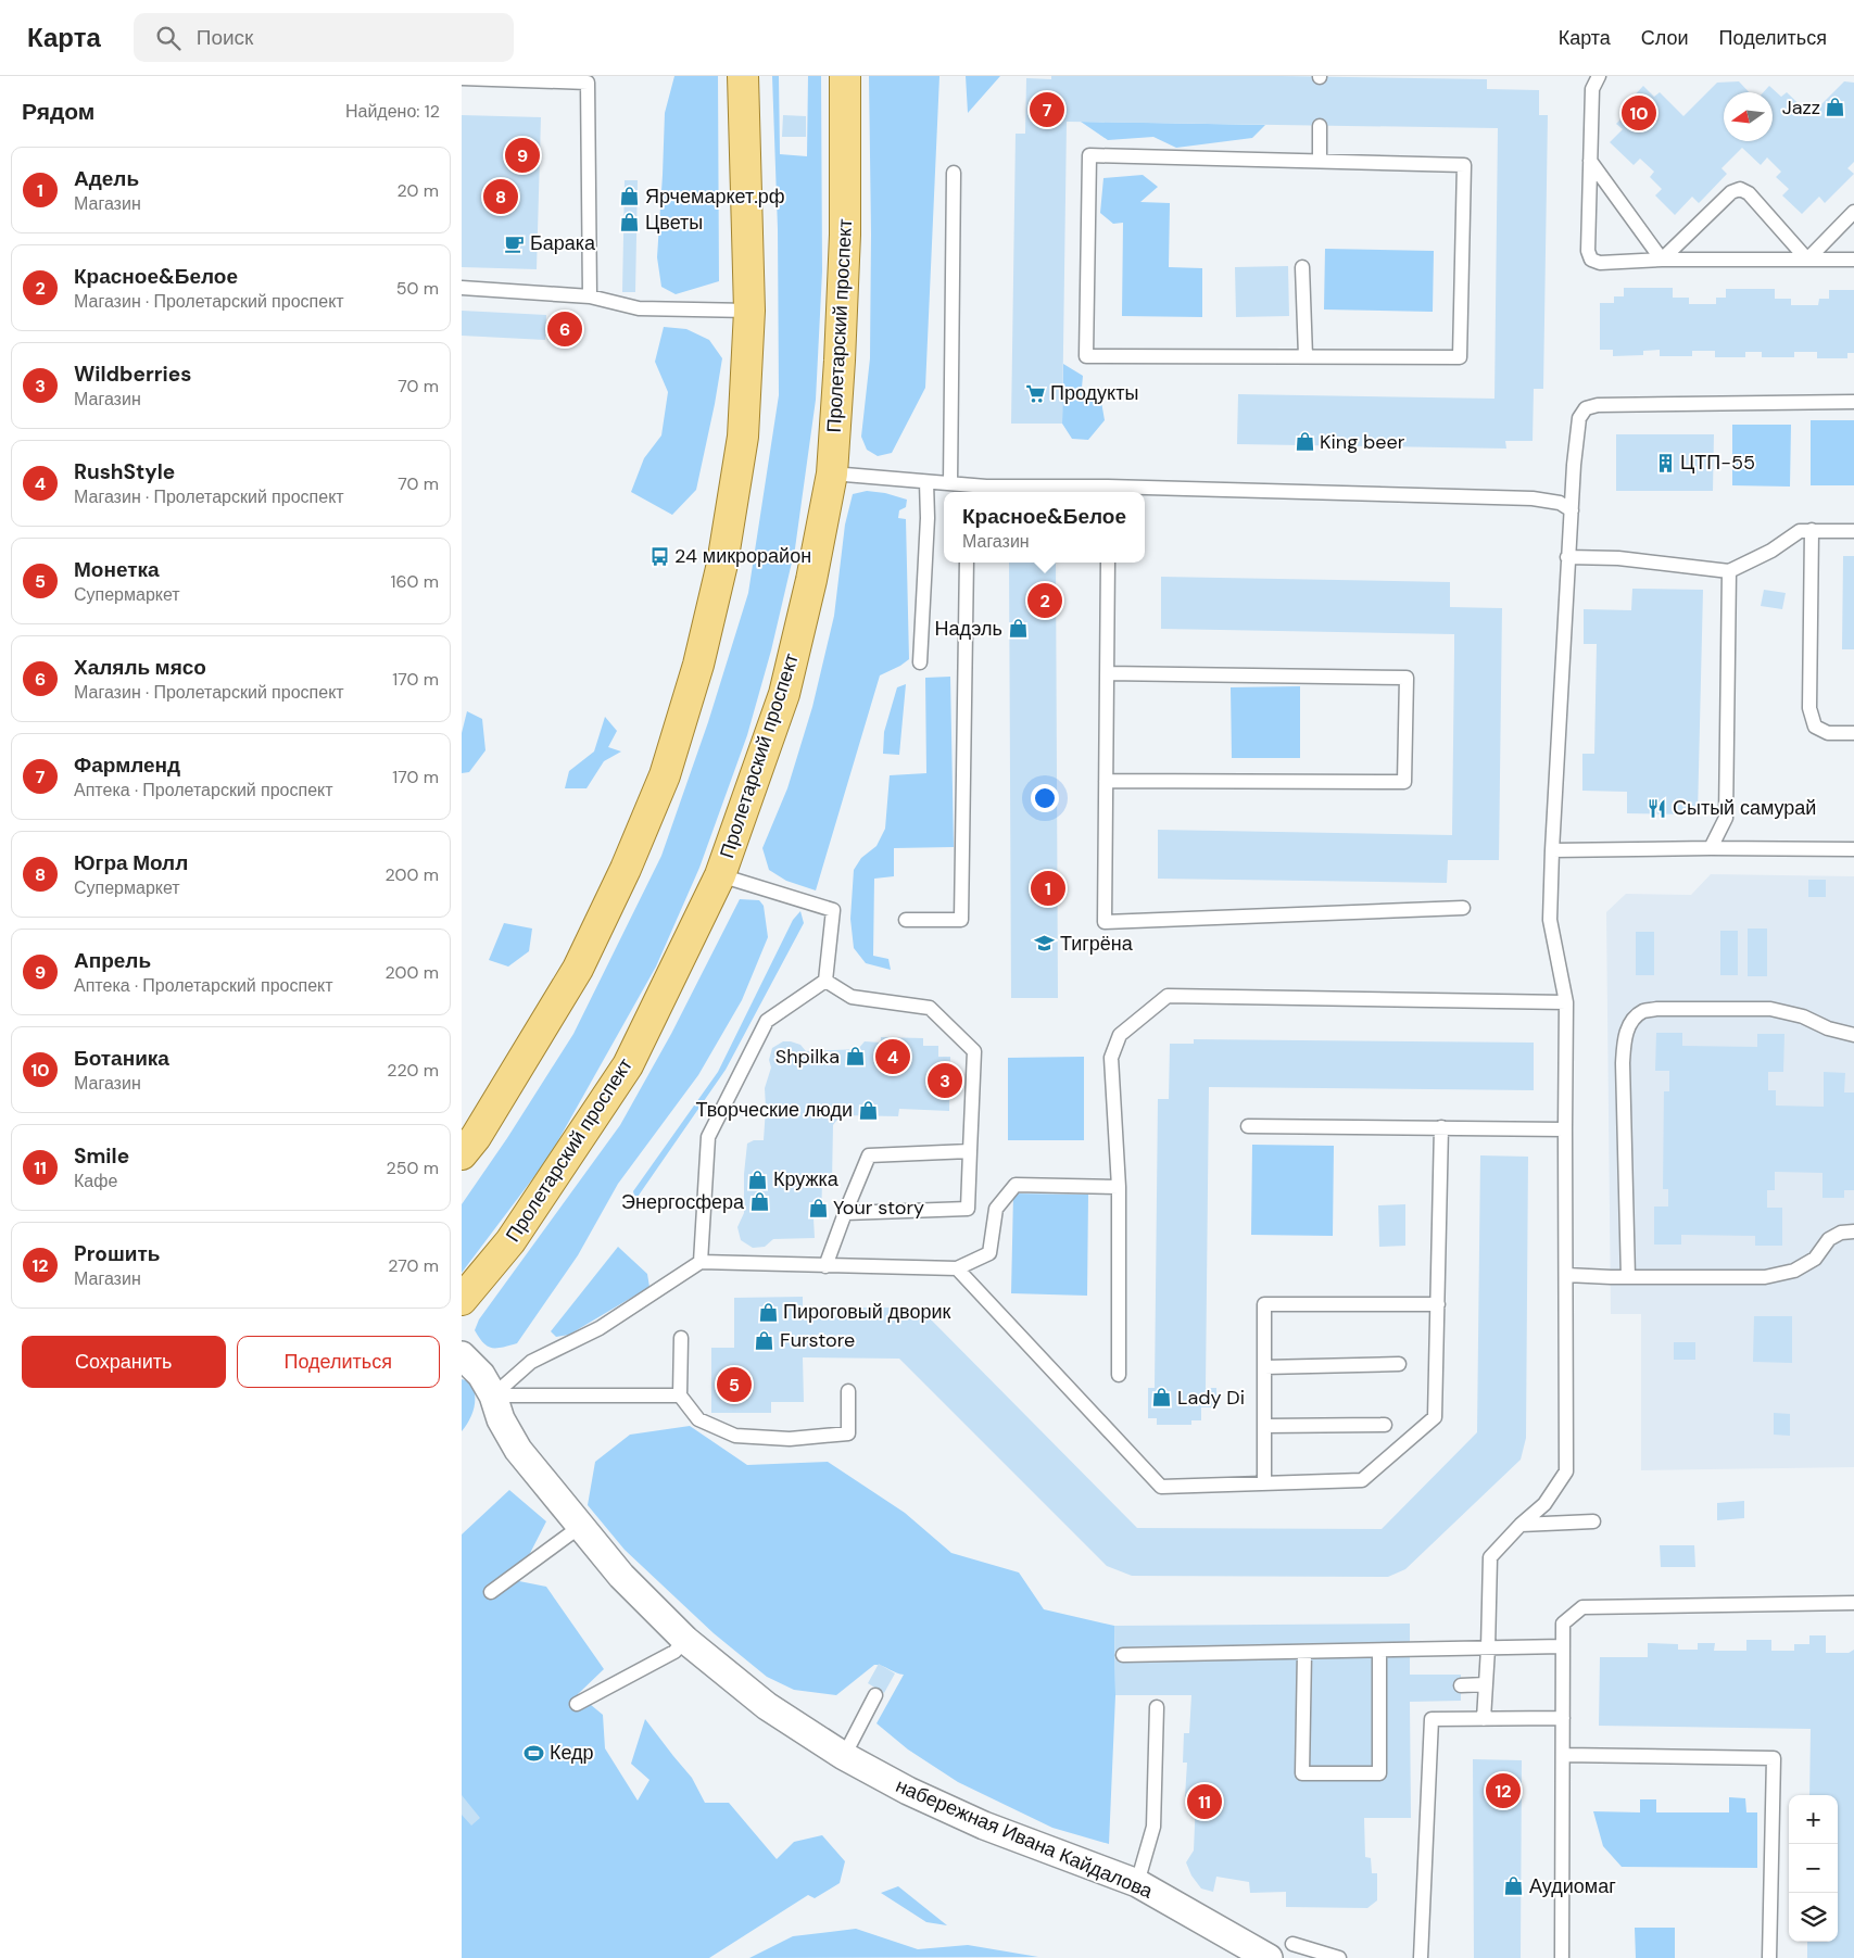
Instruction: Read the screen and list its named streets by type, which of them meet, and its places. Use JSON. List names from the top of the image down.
{
  "streets": {
    "main road": ["Пролетарский проспект"],
    "street": ["набережная Ивана Кайдалова"]
  },
  "places": {
    "shop": [
      "Jazz",
      "Ярчемаркет.рф",
      "Цветы",
      "King beer",
      "Надэль",
      "Shpilka",
      "Творческие люди",
      "Кружка",
      "Энергосфера",
      "Your story",
      "Пироговый дворик",
      "Furstore",
      "Lady Di",
      "Аудиомаг"
    ],
    "cafe": ["Барака"],
    "supermarket": ["Продукты"],
    "building": ["ЦТП-55"],
    "bus stop": ["24 микрорайон"],
    "restaurant": ["Сытый самурай"],
    "school or university": ["Тигрёна"],
    "sports": ["Кедр"]
  },
  "north": "left",
  "page": {
    "header": "Карта",
    "search": "Поиск",
    "nav": ["Карта", "Слои", "Поделиться"],
    "heading": ["Рядом", "Найдено: 12"],
    "pins": [
      "7",
      "10",
      "9",
      "8",
      "6",
      "2",
      "1",
      "4",
      "3",
      "5",
      "12",
      "11"
    ],
    "list": [
      {
        "mark": "1",
        "name": "Адель",
        "note": "Магазин",
        "value": "20 m"
      },
      {
        "mark": "2",
        "name": "Красное&Белое",
        "note": "Магазин · Пролетарский проспект",
        "value": "50 m"
      },
      {
        "mark": "3",
        "name": "Wildberries",
        "note": "Магазин",
        "value": "70 m"
      },
      {
        "mark": "4",
        "name": "RushStyle",
        "note": "Магазин · Пролетарский проспект",
        "value": "70 m"
      },
      {
        "mark": "5",
        "name": "Монетка",
        "note": "Супермаркет",
        "value": "160 m"
      },
      {
        "mark": "6",
        "name": "Халяль мясо",
        "note": "Магазин · Пролетарский проспект",
        "value": "170 m"
      },
      {
        "mark": "7",
        "name": "Фармленд",
        "note": "Аптека · Пролетарский проспект",
        "value": "170 m"
      },
      {
        "mark": "8",
        "name": "Югра Молл",
        "note": "Супермаркет",
        "value": "200 m"
      },
      {
        "mark": "9",
        "name": "Апрель",
        "note": "Аптека · Пролетарский проспект",
        "value": "200 m"
      },
      {
        "mark": "10",
        "name": "Ботаника",
        "note": "Магазин",
        "value": "220 m"
      },
      {
        "mark": "11",
        "name": "Smile",
        "note": "Кафе",
        "value": "250 m"
      },
      {
        "mark": "12",
        "name": "Proшить",
        "note": "Магазин",
        "value": "270 m"
      }
    ],
    "popup": ["Красное&Белое", "Магазин"],
    "buttons": ["Сохранить", "Поделиться"],
    "map_buttons": ["+", "−"]
  }
}
